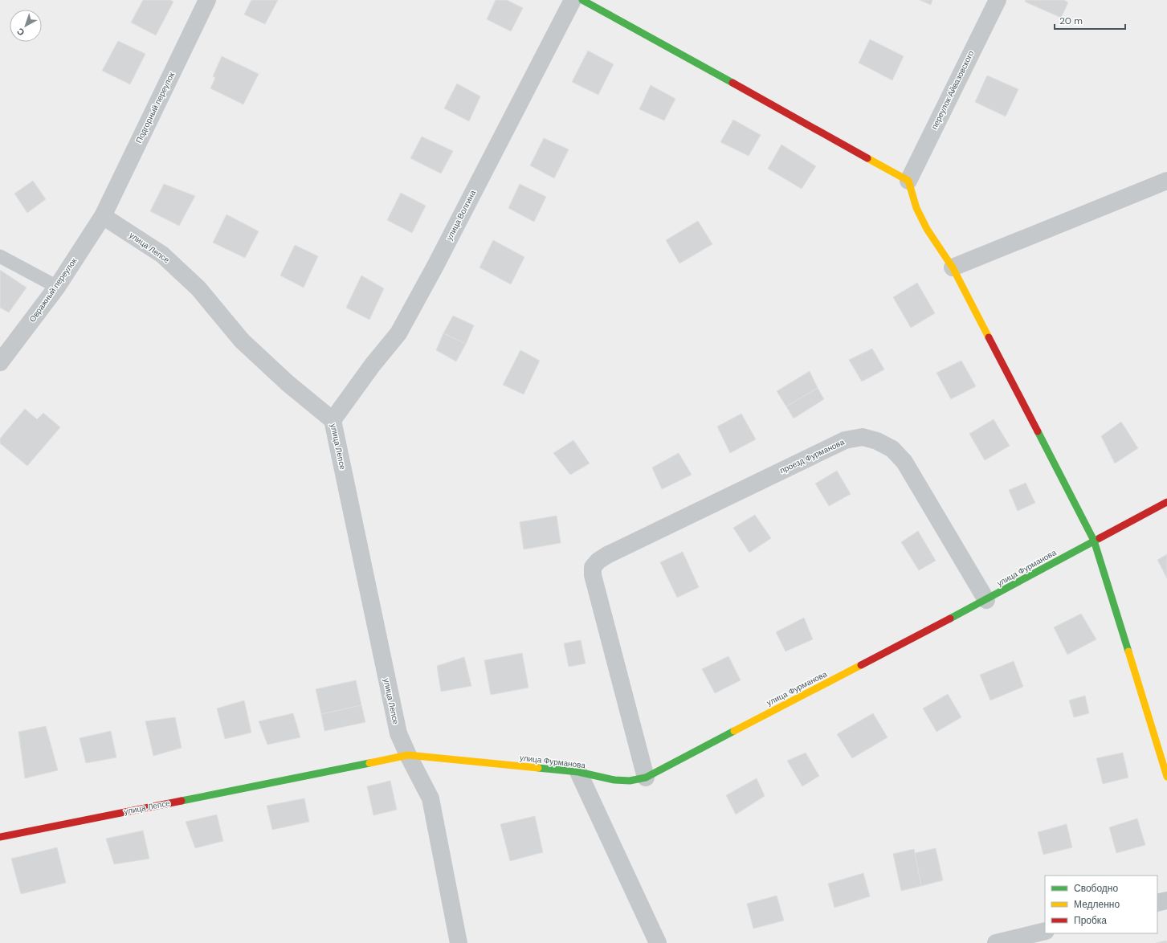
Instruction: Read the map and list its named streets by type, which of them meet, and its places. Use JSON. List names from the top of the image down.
{
  "streets": {
    "street": [
      "переулок Айвазовского",
      "Подгорный переулок",
      "улица Волгина",
      "улица Лепсе",
      "Овражный переулок",
      "проезд Фурманова",
      "улица Фурманова"
    ]
  },
  "crossings": [
    ["Подгорный переулок", "улица Лепсе"],
    ["Подгорный переулок", "Овражный переулок"],
    ["улица Волгина", "улица Лепсе"],
    ["улица Лепсе", "Овражный переулок"],
    ["улица Лепсе", "улица Фурманова"],
    ["проезд Фурманова", "улица Фурманова"]
  ],
  "legend": ["Свободно", "Медленно", "Пробка"],
  "scale_bar": "20 m",
  "north": "bottom left"
}
